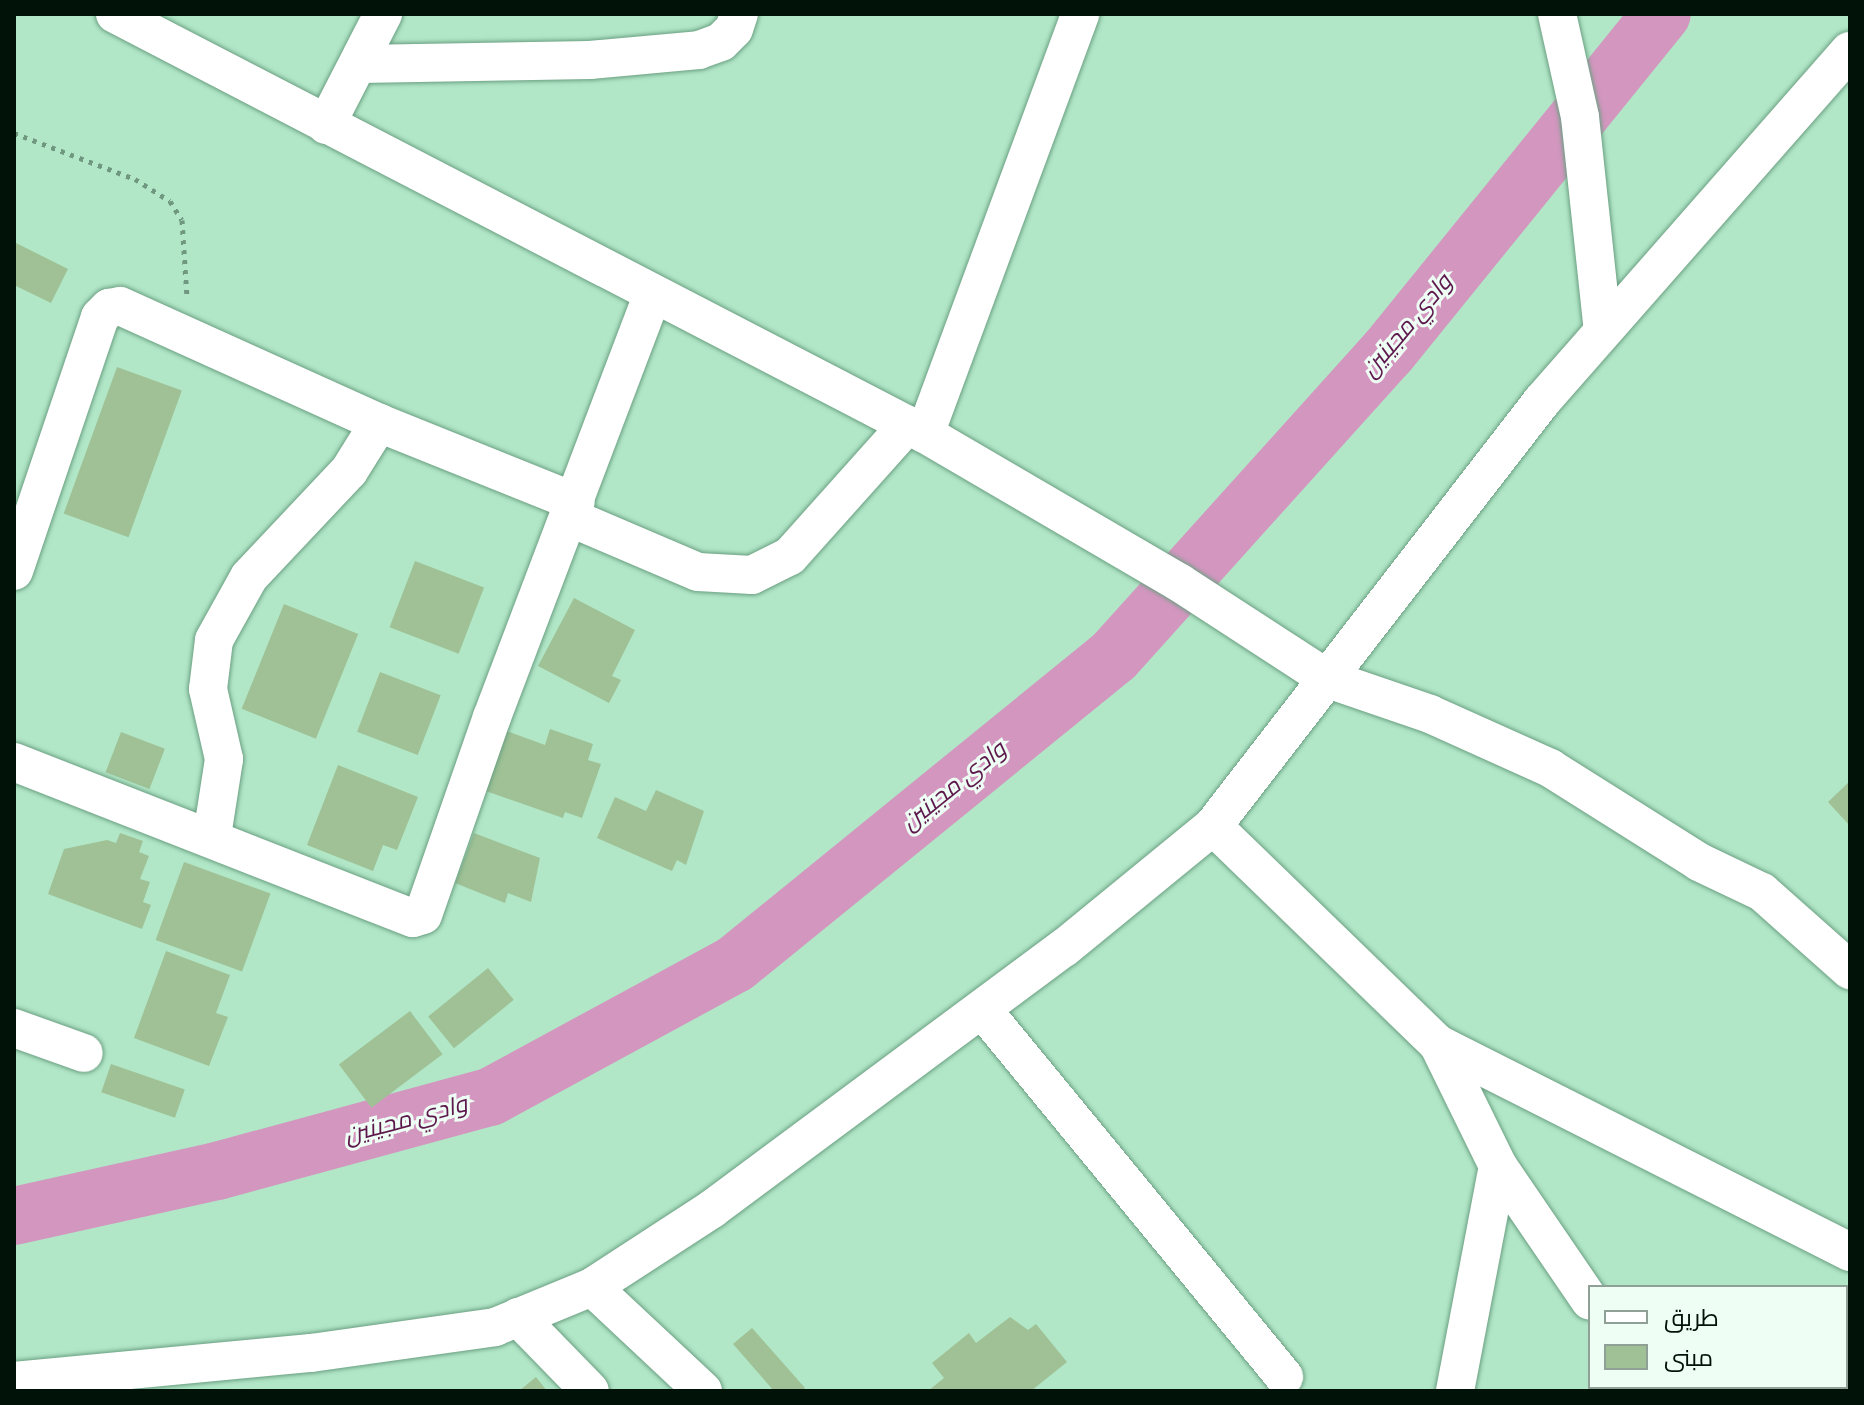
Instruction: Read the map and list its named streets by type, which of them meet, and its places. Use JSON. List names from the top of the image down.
{
  "water": ["وادي مجينين"],
  "legend": ["طريق", "مبنى"]
}
